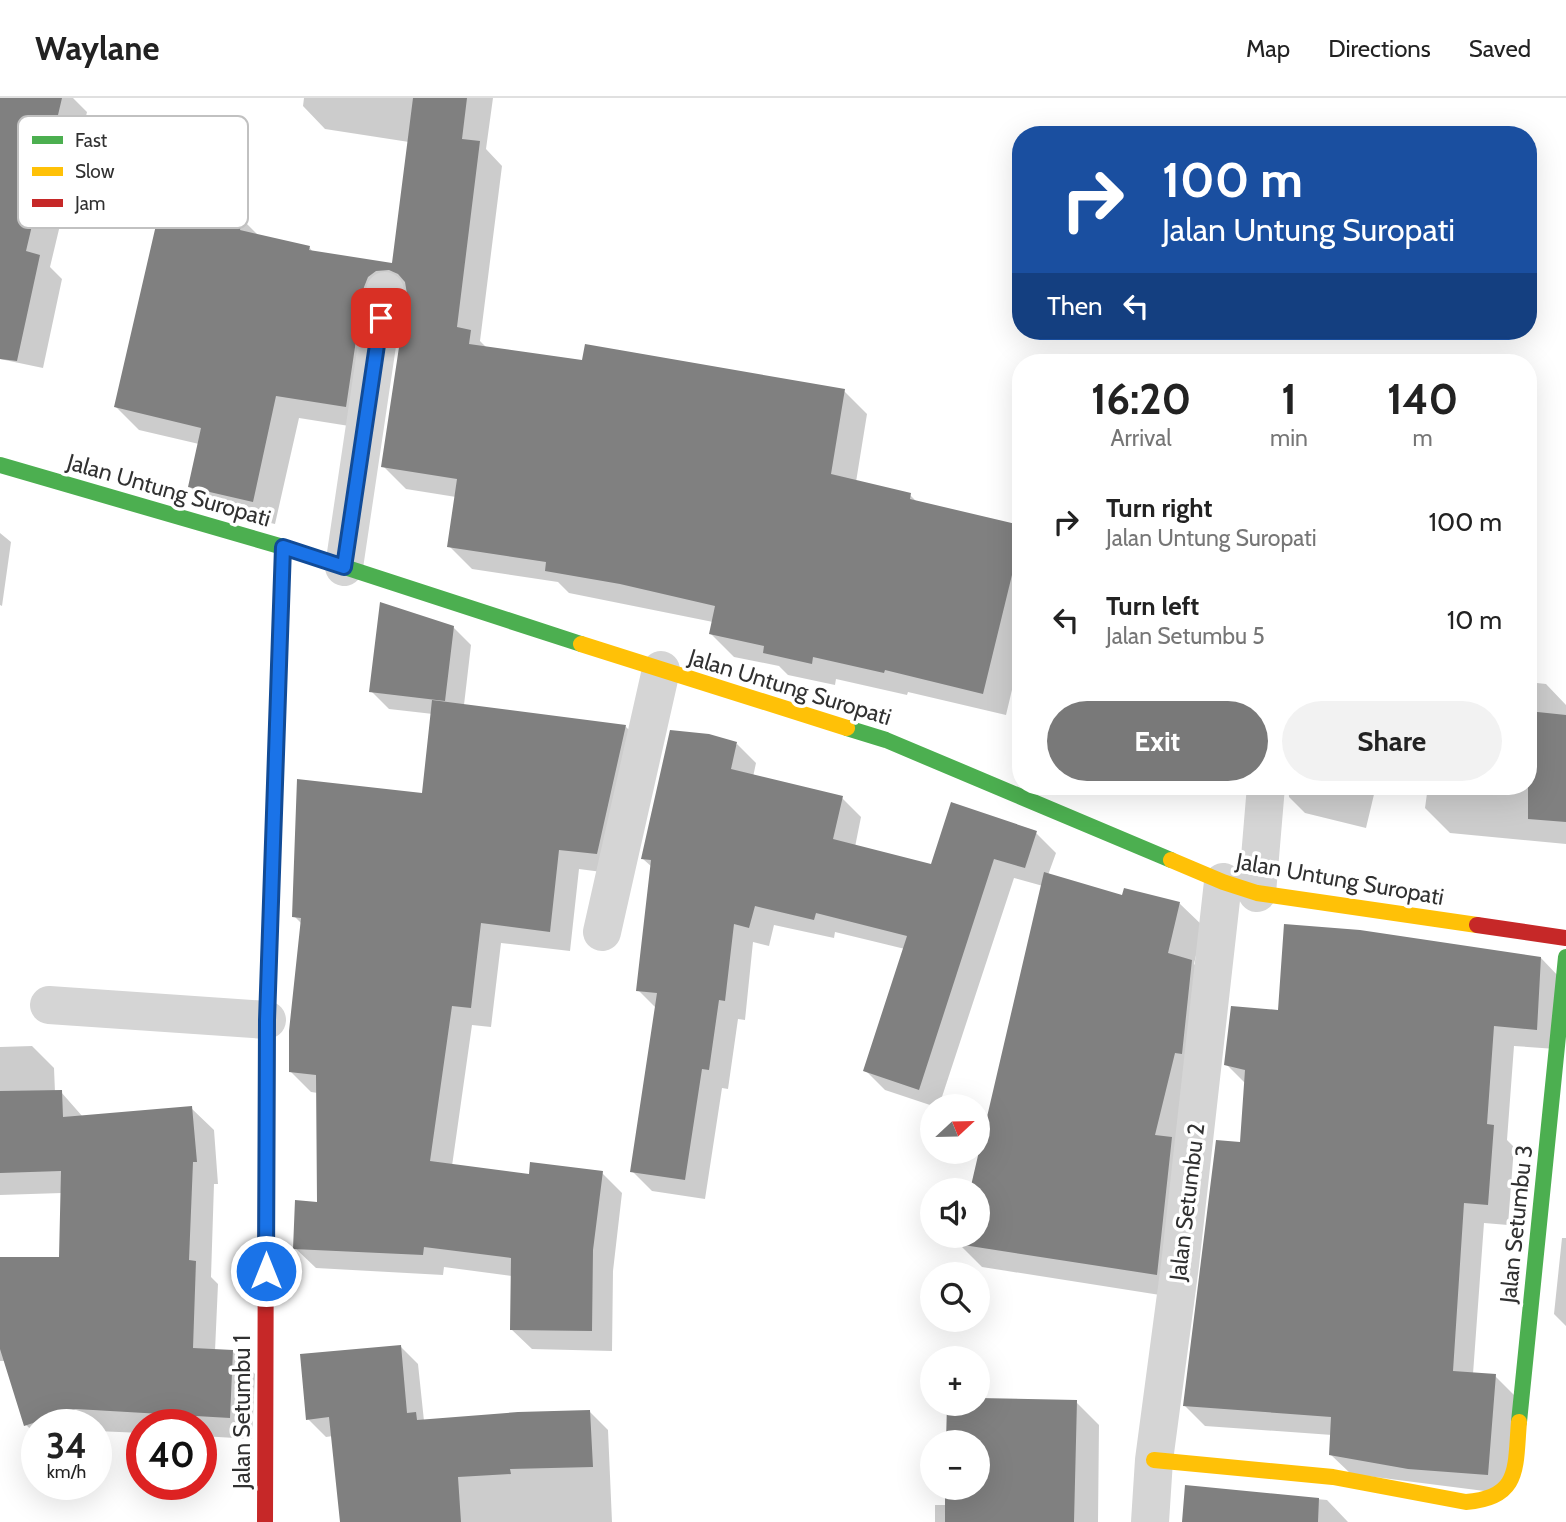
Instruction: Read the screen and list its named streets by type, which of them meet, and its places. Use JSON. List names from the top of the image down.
{
  "streets": {
    "street": [
      "Jalan Untung Suropati",
      "Jalan Setumbu 2",
      "Jalan Setumbu 3",
      "Jalan Setumbu 1"
    ]
  },
  "crossings": [
    ["Jalan Untung Suropati", "Jalan Setumbu 2"],
    ["Jalan Untung Suropati", "Jalan Setumbu 1"],
    ["Jalan Setumbu 2", "Jalan Setumbu 3"]
  ],
  "legend": ["Fast", "Slow", "Jam"],
  "north": "right",
  "page": {
    "header": "Waylane",
    "nav": ["Map", "Directions", "Saved"],
    "turn": ["100 m", "Jalan Untung Suropati"],
    "then": "Then",
    "eta": [
      "16:20",
      "Arrival",
      "1",
      "min",
      "140",
      "m"
    ],
    "list": [
      {
        "name": "Turn right",
        "note": "Jalan Untung Suropati",
        "value": "100 m"
      },
      {
        "name": "Turn left",
        "note": "Jalan Setumbu 5",
        "value": "10 m"
      }
    ],
    "buttons": ["Exit", "Share"],
    "map_buttons": ["+", "−"],
    "speed": "34 km/h",
    "limit": "40"
  }
}
